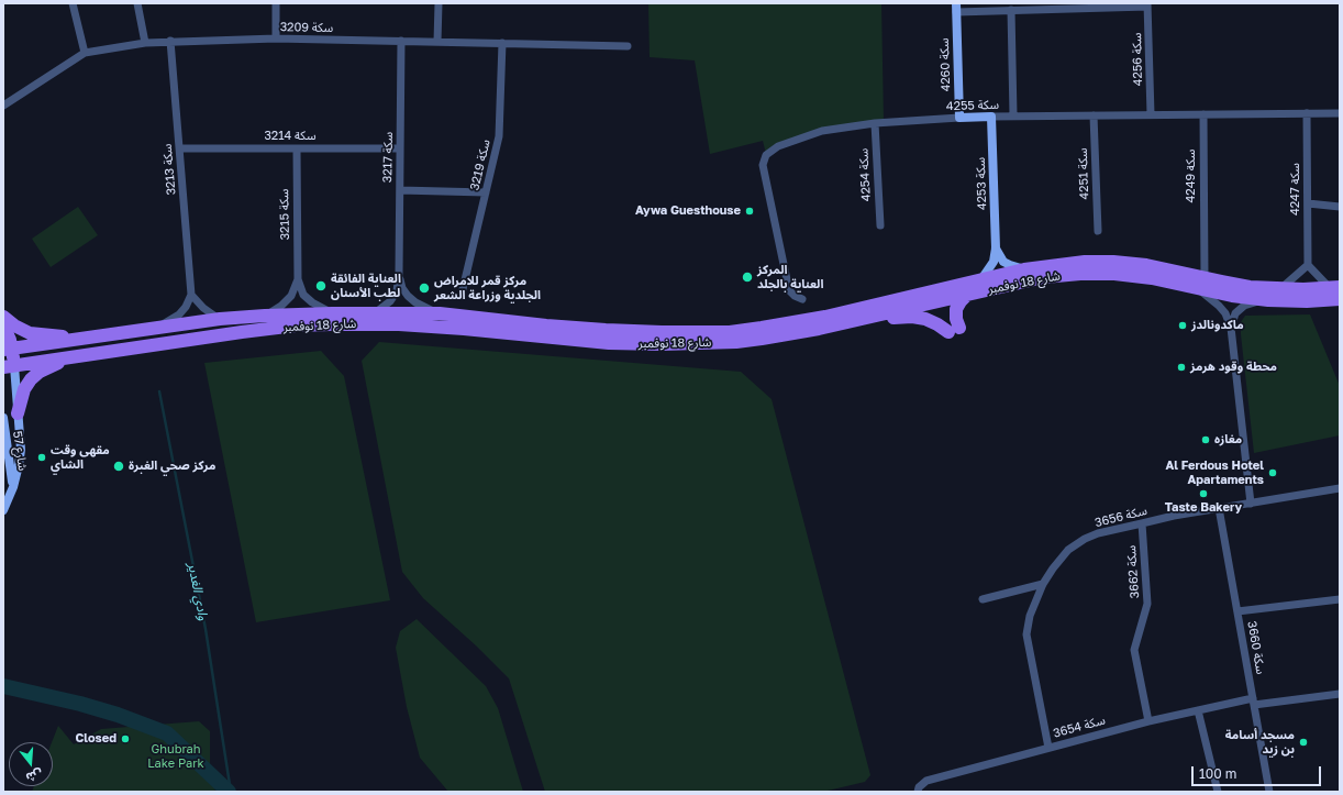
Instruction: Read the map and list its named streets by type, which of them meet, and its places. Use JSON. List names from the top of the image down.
{
  "streets": {
    "main road": ["شارع 18 نوفمبر"],
    "street": [
      "سكة 3209",
      "سكة 4256",
      "سكة 4260",
      "سكة 4255",
      "سكة 3214",
      "سكة 3217",
      "سكة 3219",
      "سكة 3213",
      "سكة 4251",
      "سكة 4254",
      "سكة 4249",
      "سكة 4253",
      "سكة 4247",
      "سكة 3215",
      "شارع 57",
      "سكة 3656",
      "سكة 3662",
      "سكة 3660",
      "سكة 3654"
    ]
  },
  "crossings": [
    ["سكة 3209", "سكة 3217"],
    ["سكة 3209", "سكة 3219"],
    ["سكة 3209", "سكة 3213"],
    ["سكة 4256", "سكة 4260"],
    ["سكة 4256", "سكة 4255"],
    ["سكة 4260", "سكة 4255"],
    ["سكة 4255", "سكة 4251"],
    ["سكة 4255", "سكة 4254"],
    ["سكة 4255", "سكة 4249"],
    ["سكة 4255", "سكة 4253"],
    ["سكة 4255", "سكة 4247"],
    ["سكة 3214", "سكة 3217"],
    ["سكة 3214", "سكة 3213"],
    ["سكة 3214", "سكة 3215"],
    ["سكة 3217", "شارع 18 نوفمبر"],
    ["سكة 4249", "شارع 18 نوفمبر"],
    ["سكة 4253", "شارع 18 نوفمبر"],
    ["سكة 3215", "شارع 18 نوفمبر"],
    ["شارع 18 نوفمبر", "شارع 57"],
    ["سكة 3656", "سكة 3662"],
    ["سكة 3656", "سكة 3660"],
    ["سكة 3656", "سكة 3654"],
    ["سكة 3662", "سكة 3654"],
    ["سكة 3660", "سكة 3654"]
  ],
  "water": ["وادي الغدير"],
  "parks": ["Ghubrah Lake Park"],
  "places": [
    "Aywa Guesthouse",
    "المركز العناية بالجلد",
    "العناية الفائقة لطب الأسنان",
    "مركز قمر للامراض الجلدية وزراعة الشعر",
    "ماكدونالدز",
    "محطة وقود هرمز",
    "مغازه",
    "مقهى وقت الشاي",
    "مركز صحي الغبرة",
    "Al Ferdous Hotel Apartaments",
    "Taste Bakery",
    "Closed",
    "مسجد أسامة بن زيد"
  ],
  "scale_bar": "100 m",
  "north": "bottom"
}
